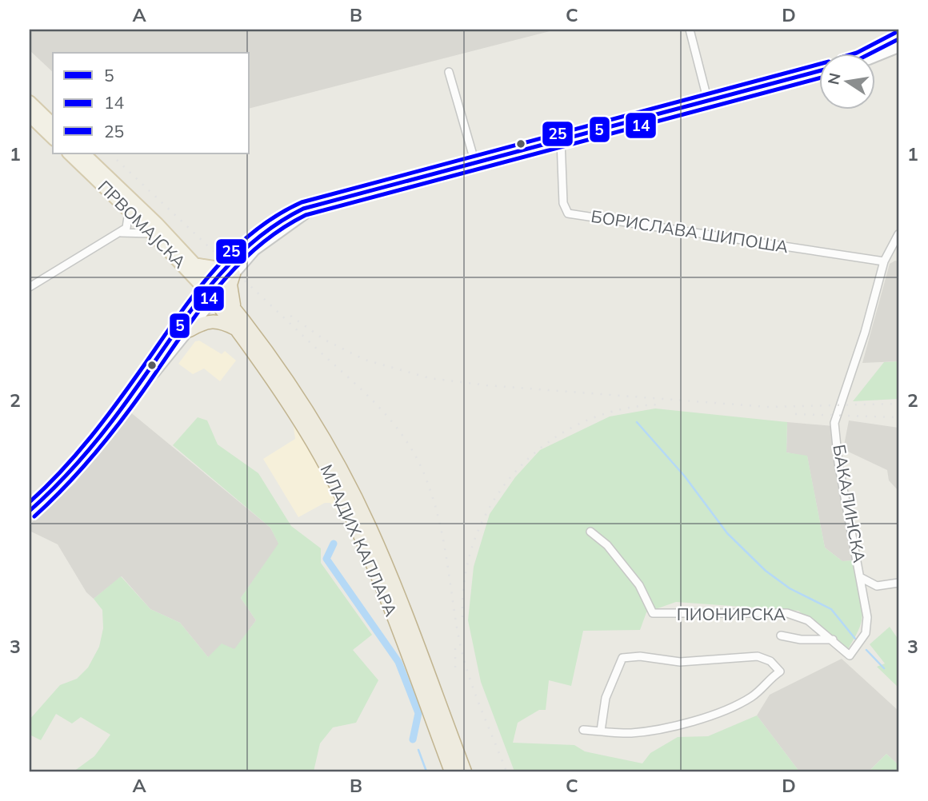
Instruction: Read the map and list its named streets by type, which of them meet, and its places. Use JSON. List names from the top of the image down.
{
  "streets": {
    "highway": ["МЛАДИХ КАПЛАРА"],
    "main road": ["ПРВОМАЈСКА"],
    "street": ["БОРИСЛАВА ШИПОША", "БАКАЛИНСКА", "ПИОНИРСКА"]
  },
  "crossings": [
    ["ПРВОМАЈСКА", "МЛАДИХ КАПЛАРА"],
    ["БОРИСЛАВА ШИПОША", "БАКАЛИНСКА"],
    ["БАКАЛИНСКА", "ПИОНИРСКА"]
  ],
  "lines": ["transit line 25", "transit line 5", "transit line 14"],
  "legend": ["5", "14", "25"],
  "north": "left",
  "grid": {
    "columns": [
      "A",
      "B",
      "C",
      "D"
    ],
    "rows": ["1", "2", "3"]
  }
}
